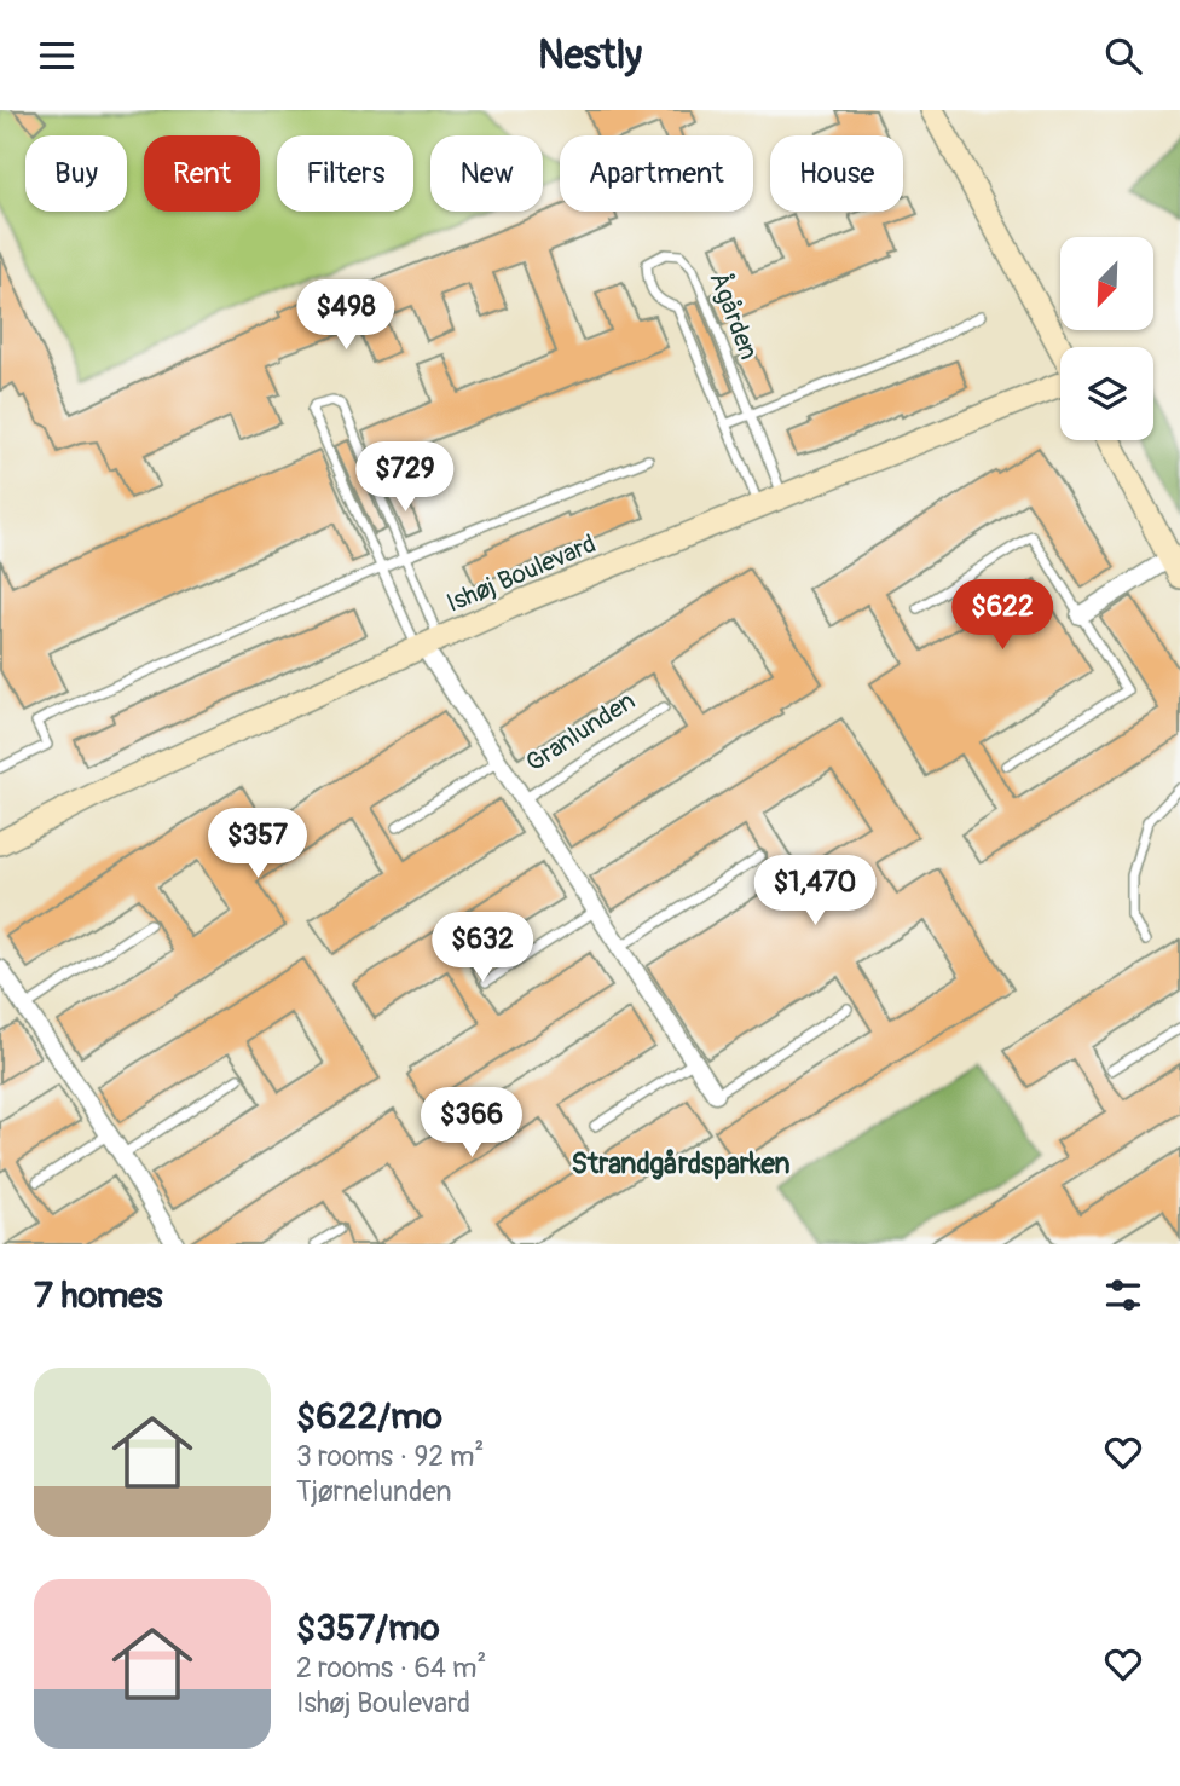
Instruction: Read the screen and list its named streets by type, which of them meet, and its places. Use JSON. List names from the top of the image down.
{
  "streets": {
    "street": ["Ishøj Boulevard", "Granlunden"],
    "lane": ["Ågården"]
  },
  "crossings": [
    ["Ågården", "Ishøj Boulevard"],
    ["Ishøj Boulevard", "Granlunden"]
  ],
  "districts": ["Strandgårdsparken"],
  "north": "bottom left",
  "page": {
    "header": "Nestly",
    "chip": [
      "Buy",
      "Rent",
      "Filters",
      "New",
      "Apartment",
      "House"
    ],
    "price": [
      "$498",
      "$729",
      "$622",
      "$357",
      "$1,470",
      "$632",
      "$366"
    ],
    "heading": "7 homes",
    "list": [
      {
        "name": "$622/mo",
        "note": "3 rooms · 92 m² · Tjørnelunden"
      },
      {
        "name": "$357/mo",
        "note": "2 rooms · 64 m² · Ishøj Boulevard"
      }
    ]
  }
}
